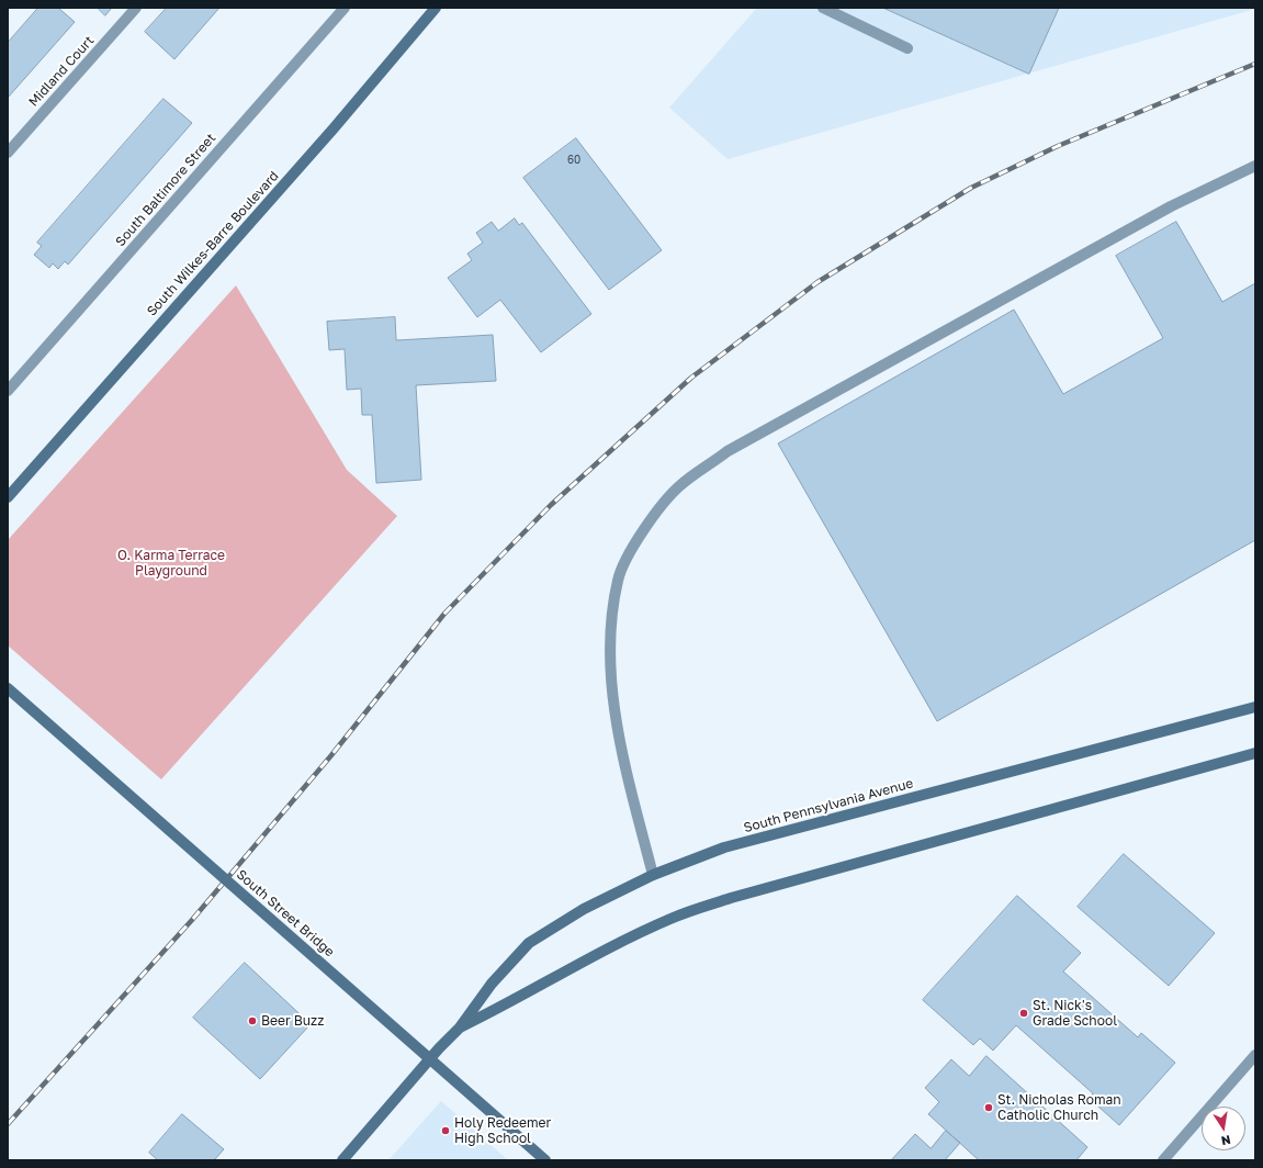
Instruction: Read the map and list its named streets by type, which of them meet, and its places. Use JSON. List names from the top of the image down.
{
  "streets": {
    "main road": ["South Wilkes-Barre Boulevard", "South Pennsylvania Avenue", "South Street Bridge"],
    "street": ["Midland Court", "South Baltimore Street"]
  },
  "parks": ["O. Karma Terrace Playground"],
  "places": [
    "St. Nick's Grade School",
    "Beer Buzz",
    "St. Nicholas Roman Catholic Church",
    "Holy Redeemer High School"
  ],
  "house_numbers": ["60"],
  "north": "bottom"
}
